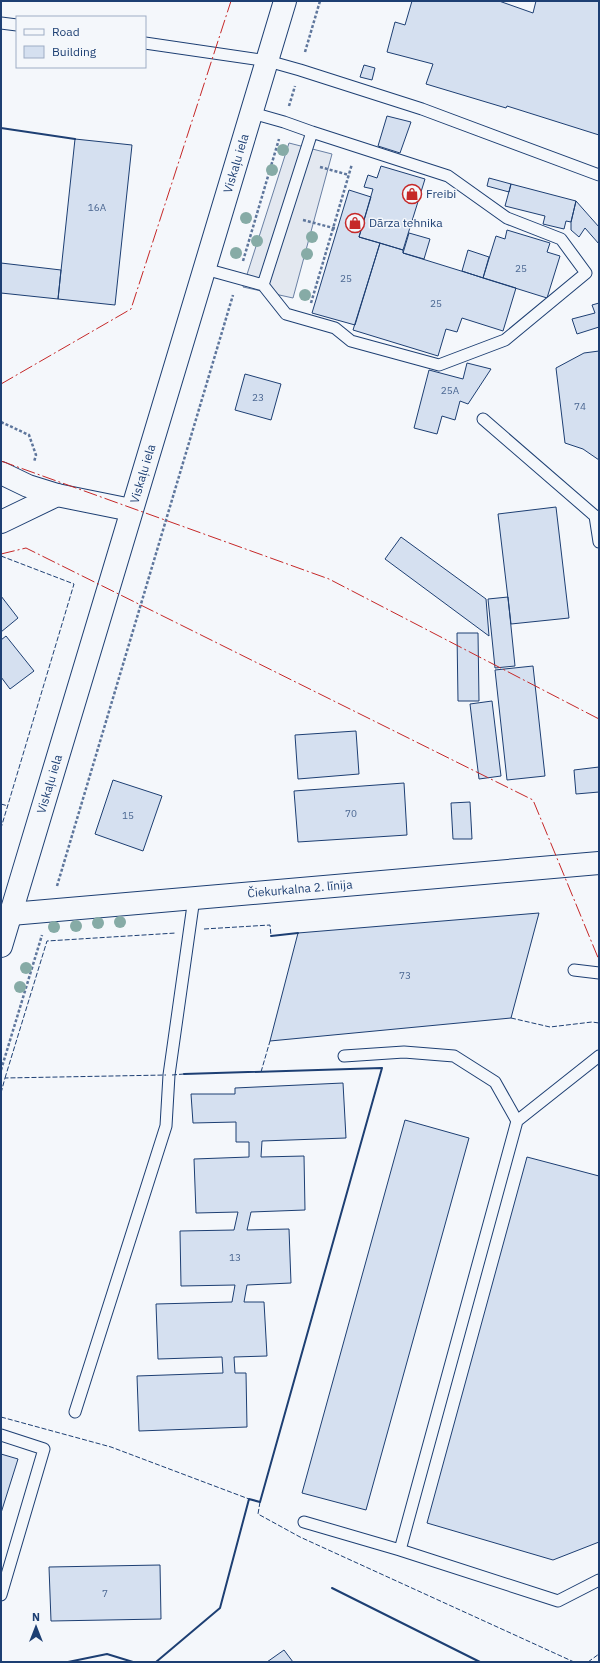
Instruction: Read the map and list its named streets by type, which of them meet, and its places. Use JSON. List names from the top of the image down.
{
  "streets": {
    "street": ["Viskaļu iela", "Čiekurkalna 2. līnija"]
  },
  "crossings": [
    ["Viskaļu iela", "Čiekurkalna 2. līnija"]
  ],
  "places": {
    "shop": ["Freibi", "Dārza tehnika"]
  },
  "house_numbers": [
    "16A",
    "25",
    "25",
    "25",
    "25A",
    "23",
    "74",
    "70",
    "15",
    "73",
    "13",
    "7"
  ],
  "legend": ["Road", "Building"],
  "north": "top"
}
